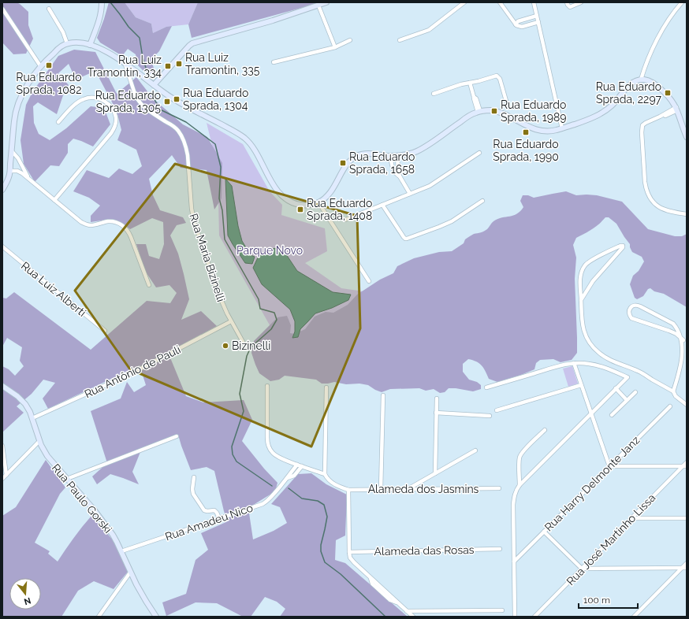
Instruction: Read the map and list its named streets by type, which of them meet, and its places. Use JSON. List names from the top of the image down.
{
  "streets": {
    "main road": ["Rua Paulo Gorski"],
    "street": [
      "Rua Maria Bizinelli",
      "Rua Luiz Alberti",
      "Rua Antônio de Pauli",
      "Rua Harry Delmonte Janz",
      "Alameda dos Jasmins",
      "Rua Amadeu Nico",
      "Rua José Martinho Lissa",
      "Alameda das Rosas"
    ]
  },
  "crossings": [
    ["Rua Maria Bizinelli", "Rua Antônio de Pauli"],
    ["Rua Antônio de Pauli", "Rua Paulo Gorski"],
    ["Rua Paulo Gorski", "Rua Amadeu Nico"]
  ],
  "parks": ["Parque Novo"],
  "places": {
    "transit": [
      "Rua Luiz Tramontin, 335",
      "Rua Eduardo Sprada, 1082",
      "Rua Luiz Tramontin, 334",
      "Rua Eduardo Sprada, 2297",
      "Rua Eduardo Sprada, 1304",
      "Rua Eduardo Sprada, 1305",
      "Rua Eduardo Sprada, 1989",
      "Rua Eduardo Sprada, 1990",
      "Rua Eduardo Sprada, 1658",
      "Rua Eduardo Sprada, 1408"
    ],
    "other": ["Bizinelli"]
  },
  "scale_bar": "100 m",
  "north": "bottom"
}
